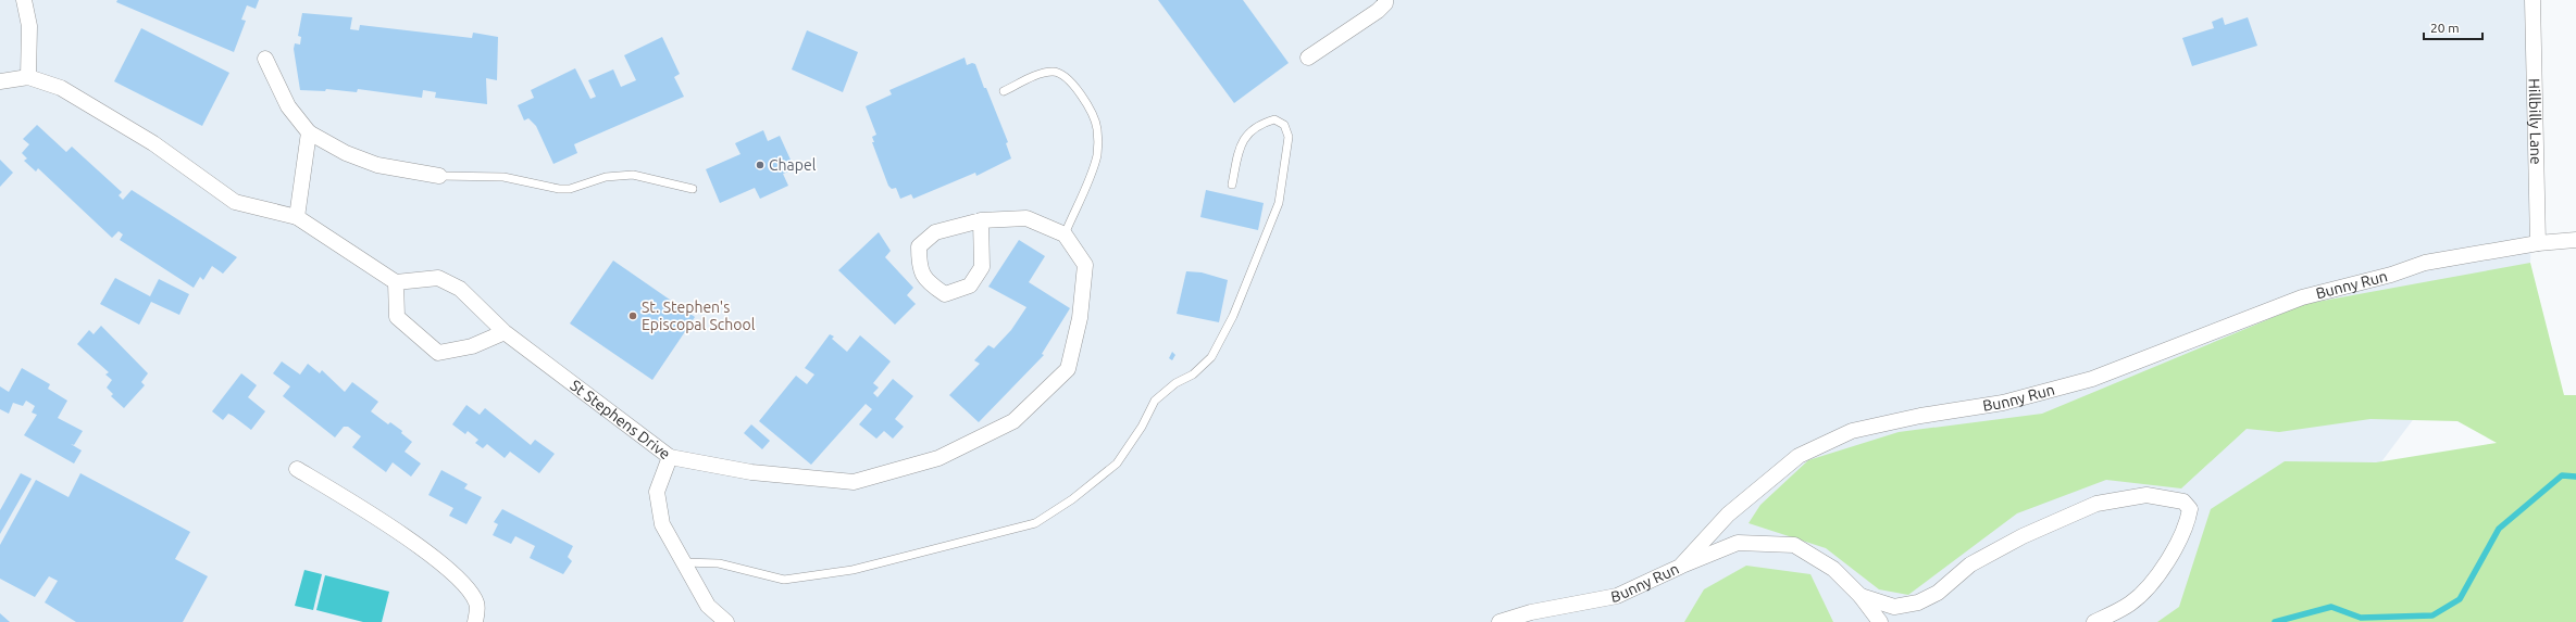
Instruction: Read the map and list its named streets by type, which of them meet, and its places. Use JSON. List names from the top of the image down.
{
  "streets": {
    "street": ["Hillbilly Lane", "Bunny Run", "St Stephens Drive"]
  },
  "crossings": [
    ["Hillbilly Lane", "Bunny Run"]
  ],
  "places": ["Chapel", "St. Stephen's Episcopal School"],
  "scale_bar": "20 m"
}
